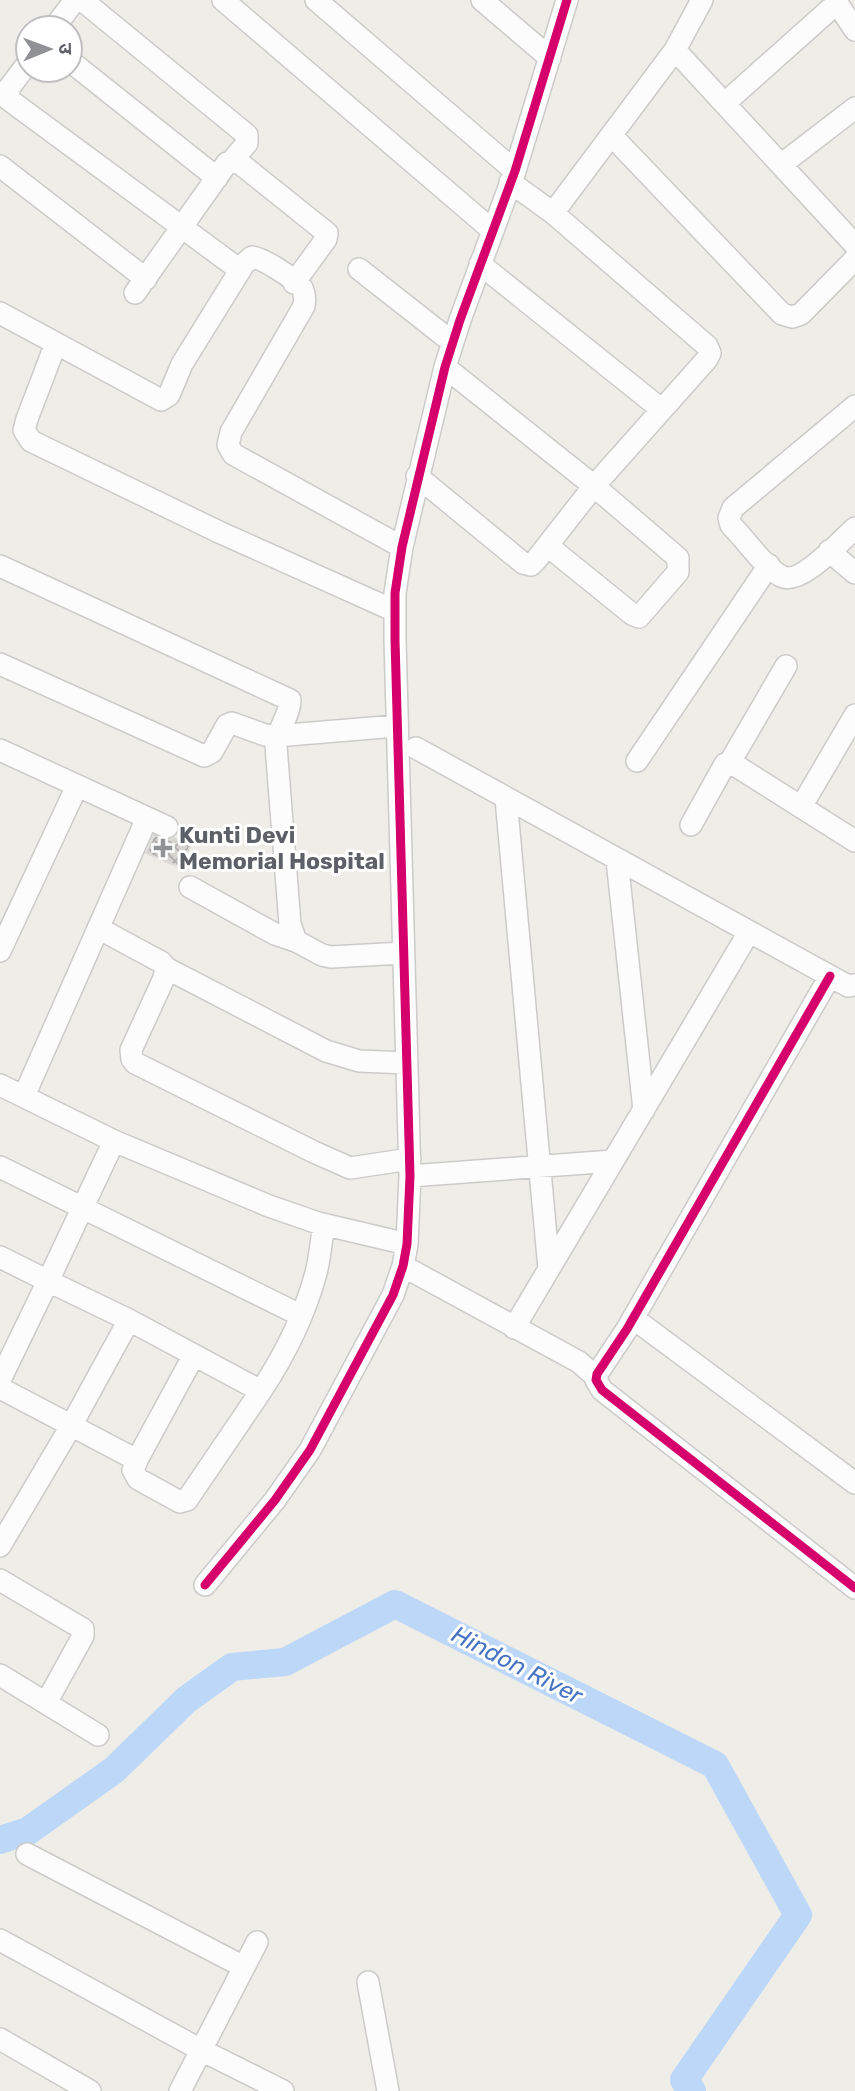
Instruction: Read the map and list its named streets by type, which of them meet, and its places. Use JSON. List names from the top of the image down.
{
  "water": ["Hindon River"],
  "places": {
    "health": ["Kunti Devi Memorial Hospital"]
  },
  "north": "right"
}
